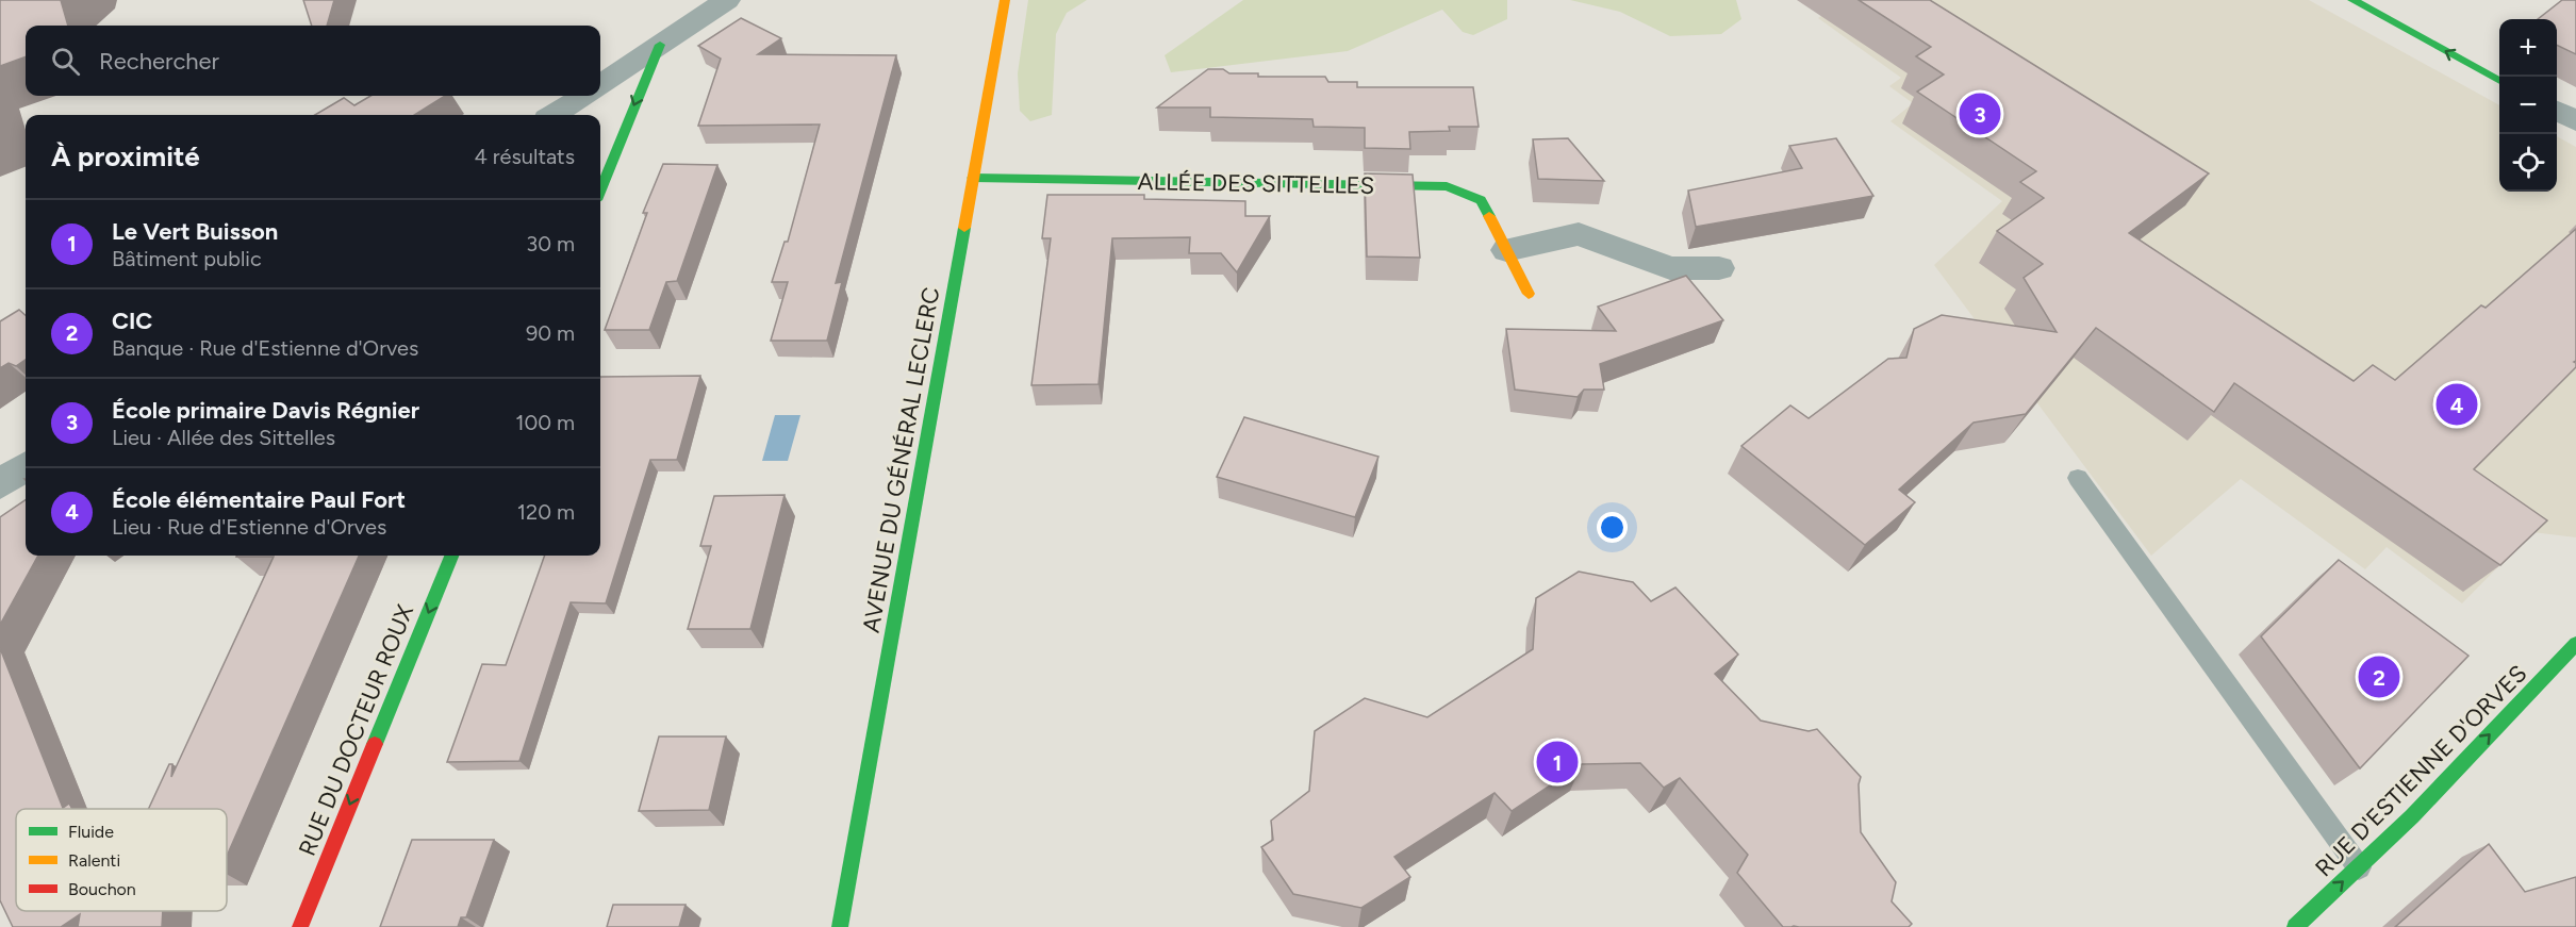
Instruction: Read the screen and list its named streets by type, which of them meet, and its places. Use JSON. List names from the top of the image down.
{
  "streets": {
    "street": [
      "ALLÉE DES SITTELLES",
      "AVENUE DU GÉNÉRAL LECLERC",
      "RUE DU DOCTEUR ROUX",
      "RUE D'ESTIENNE D'ORVES"
    ]
  },
  "crossings": [
    ["ALLÉE DES SITTELLES", "AVENUE DU GÉNÉRAL LECLERC"]
  ],
  "one_way": ["RUE DU DOCTEUR ROUX", "RUE D'ESTIENNE D'ORVES"],
  "legend": ["Fluide", "Ralenti", "Bouchon"],
  "page": {
    "map_buttons": ["+", "−"],
    "search": "Rechercher",
    "pins": [
      "3",
      "4",
      "2",
      "1"
    ],
    "heading": ["À proximité", "4 résultats"],
    "list": [
      {
        "mark": "1",
        "name": "Le Vert Buisson",
        "note": "Bâtiment public",
        "value": "30 m"
      },
      {
        "mark": "2",
        "name": "CIC",
        "note": "Banque · Rue d'Estienne d'Orves",
        "value": "90 m"
      },
      {
        "mark": "3",
        "name": "École primaire Davis Régnier",
        "note": "Lieu · Allée des Sittelles",
        "value": "100 m"
      },
      {
        "mark": "4",
        "name": "École élémentaire Paul Fort",
        "note": "Lieu · Rue d'Estienne d'Orves",
        "value": "120 m"
      }
    ]
  }
}
